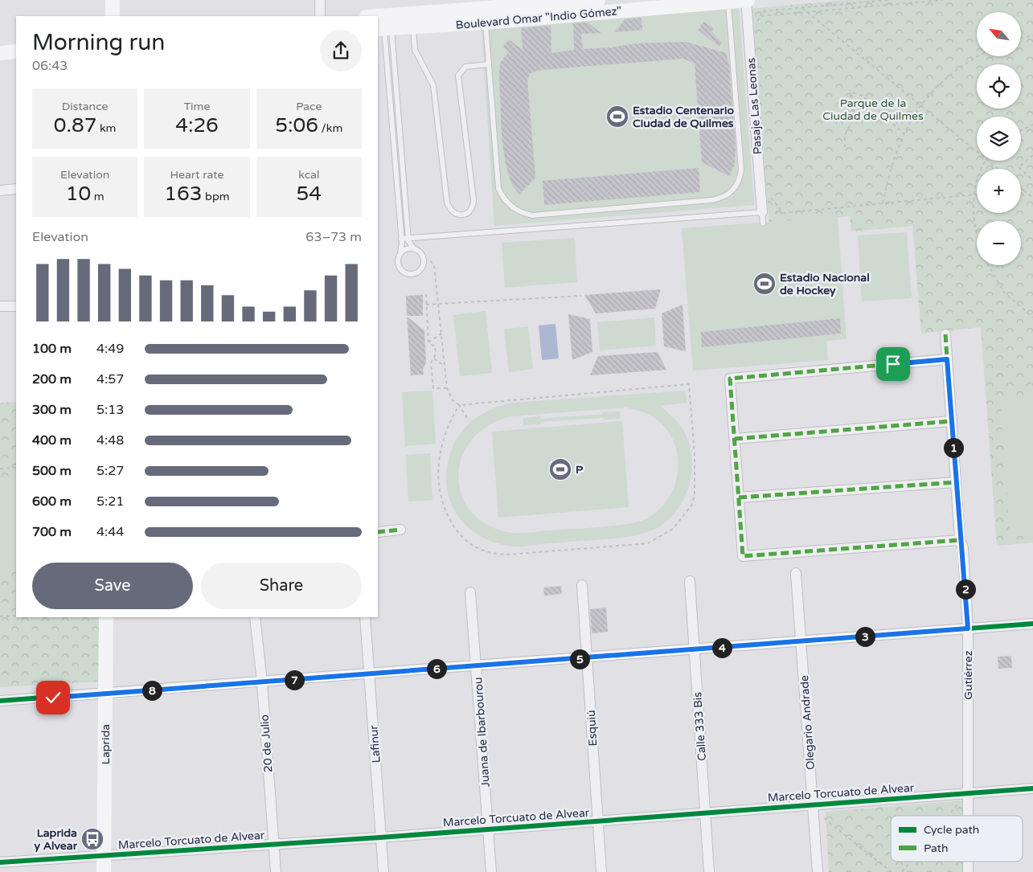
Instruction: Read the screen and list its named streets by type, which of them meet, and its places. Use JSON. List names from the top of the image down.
{
  "streets": {
    "main road": ["Boulevard Omar \"Indio Gómez\"", "Laprida"],
    "street": [
      "Pasaje Las Leonas",
      "Gutiérrez",
      "Olegario Andrade",
      "Calle 333 Bis",
      "Esquiú",
      "Juana de Ibarbourou",
      "20 de Julio",
      "Lafinur",
      "Marcelo Torcuato de Alvear"
    ]
  },
  "crossings": [
    ["Boulevard Omar \"Indio Gómez\"", "Pasaje Las Leonas"],
    ["Gutiérrez", "Marcelo Torcuato de Alvear"],
    ["Olegario Andrade", "Marcelo Torcuato de Alvear"],
    ["Calle 333 Bis", "Marcelo Torcuato de Alvear"],
    ["Esquiú", "Marcelo Torcuato de Alvear"],
    ["Juana de Ibarbourou", "Marcelo Torcuato de Alvear"],
    ["20 de Julio", "Marcelo Torcuato de Alvear"],
    ["Laprida", "Marcelo Torcuato de Alvear"],
    ["Lafinur", "Marcelo Torcuato de Alvear"]
  ],
  "parks": ["Parque de la Ciudad de Quilmes"],
  "places": {
    "sports": ["Estadio Centenario Ciudad de Quilmes", "Estadio Nacional de Hockey", "P"],
    "bus stop": ["Laprida y Alvear"]
  },
  "legend": ["Cycle path", "Path"],
  "north": "top left",
  "page": {
    "map_buttons": ["+", "−"],
    "heading": ["Morning run", "06:43"],
    "stats": [
      ["Distance", "0.87 km"],
      ["Time", "4:26"],
      ["Pace", "5:06 /km"],
      ["Elevation", "10 m"],
      ["Heart rate", "163 bpm"],
      ["kcal", "54"]
    ],
    "chart": ["Elevation", "63–73 m"],
    "list": [
      {
        "name": "100 m",
        "note": "4:49"
      },
      {
        "name": "200 m",
        "note": "4:57"
      },
      {
        "name": "300 m",
        "note": "5:13"
      },
      {
        "name": "400 m",
        "note": "4:48"
      },
      {
        "name": "500 m",
        "note": "5:27"
      },
      {
        "name": "600 m",
        "note": "5:21"
      },
      {
        "name": "700 m",
        "note": "4:44"
      }
    ],
    "pins": [
      "1",
      "2",
      "3",
      "4",
      "5",
      "6",
      "7",
      "8"
    ],
    "buttons": ["Save", "Share"]
  }
}
